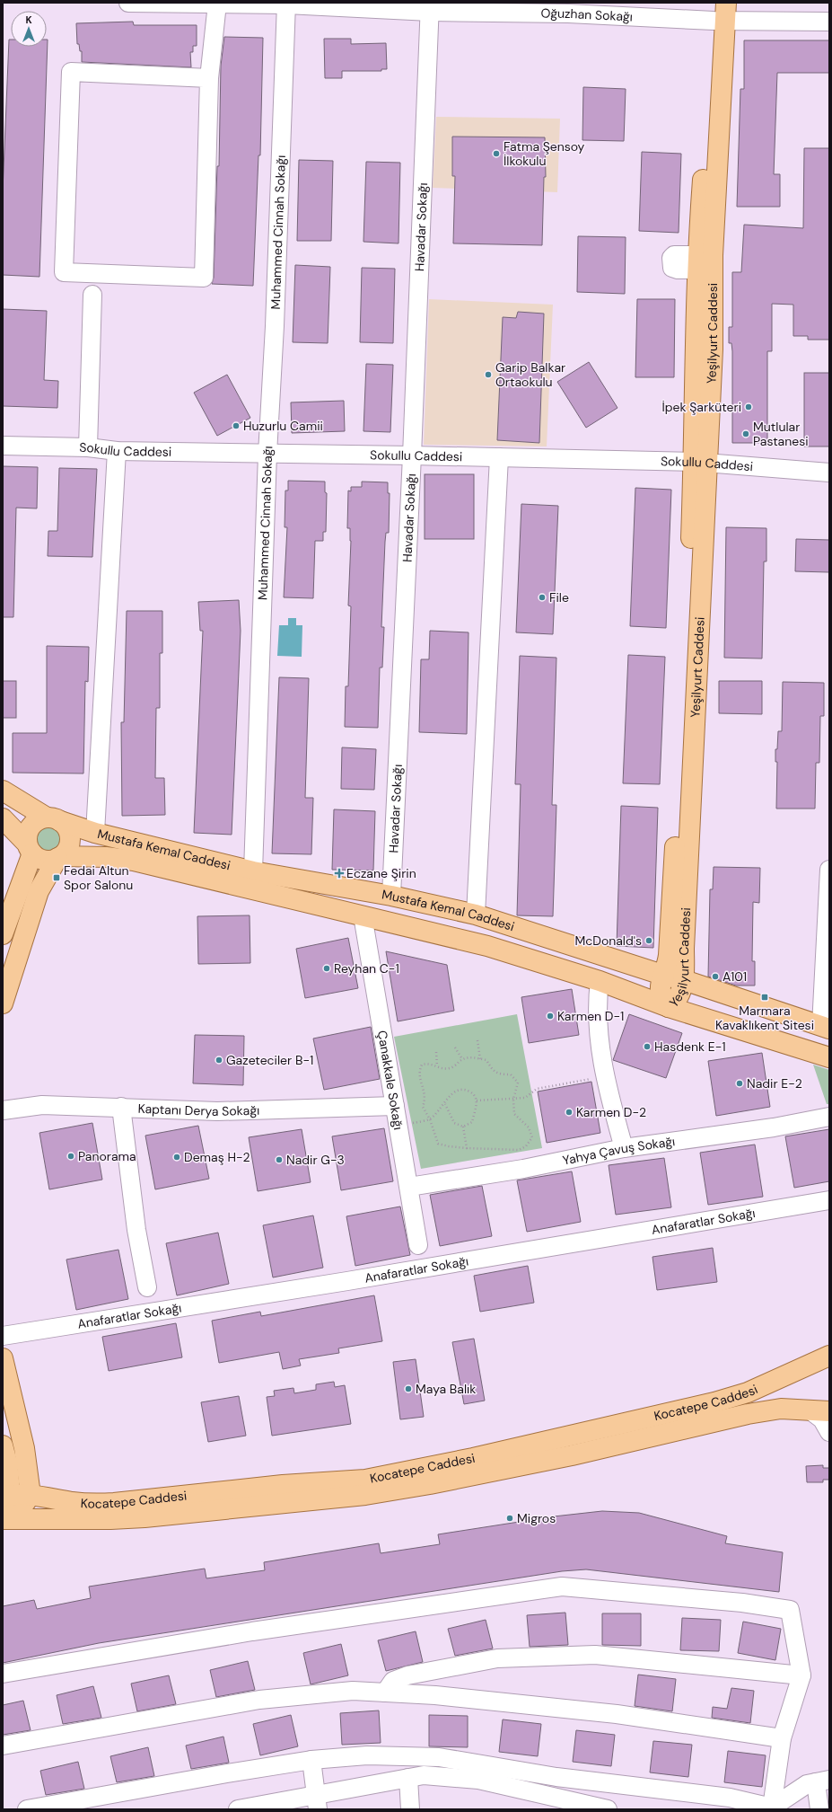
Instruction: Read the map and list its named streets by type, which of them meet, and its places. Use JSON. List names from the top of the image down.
{
  "streets": {
    "main road": ["Yeşilyurt Caddesi", "Mustafa Kemal Caddesi", "Kocatepe Caddesi"],
    "street": [
      "Oğuzhan Sokağı",
      "Havadar Sokağı",
      "Muhammed Cinnah Sokağı",
      "Sokullu Caddesi",
      "Çanakkale Sokağı",
      "Kaptanı Derya Sokağı",
      "Yahya Çavuş Sokağı",
      "Anafaratlar Sokağı"
    ]
  },
  "crossings": [
    ["Oğuzhan Sokağı", "Havadar Sokağı"],
    ["Oğuzhan Sokağı", "Muhammed Cinnah Sokağı"],
    ["Oğuzhan Sokağı", "Yeşilyurt Caddesi"],
    ["Havadar Sokağı", "Sokullu Caddesi"],
    ["Havadar Sokağı", "Mustafa Kemal Caddesi"],
    ["Muhammed Cinnah Sokağı", "Sokullu Caddesi"],
    ["Muhammed Cinnah Sokağı", "Mustafa Kemal Caddesi"],
    ["Yeşilyurt Caddesi", "Sokullu Caddesi"],
    ["Yeşilyurt Caddesi", "Mustafa Kemal Caddesi"],
    ["Mustafa Kemal Caddesi", "Çanakkale Sokağı"],
    ["Çanakkale Sokağı", "Kaptanı Derya Sokağı"],
    ["Çanakkale Sokağı", "Yahya Çavuş Sokağı"]
  ],
  "places": {
    "other": [
      "Fatma Şensoy İlkokulu",
      "Garip Balkar Ortaokulu",
      "İpek Şarküteri",
      "Huzurlu Camii",
      "Mutlular Pastanesi",
      "File",
      "McDonald's",
      "Reyhan C-1",
      "A101",
      "Karmen D-1",
      "Hasdenk E-1",
      "Gazeteciler B-1",
      "Nadir E-2",
      "Karmen D-2",
      "Panorama",
      "Demaş H-2",
      "Nadir G-3",
      "Maya Balık",
      "Migros"
    ],
    "health": ["Eczane Şirin"],
    "transit": ["Fedai Altun Spor Salonu", "Marmara Kavaklıkent Sitesi"]
  },
  "north": "top"
}
